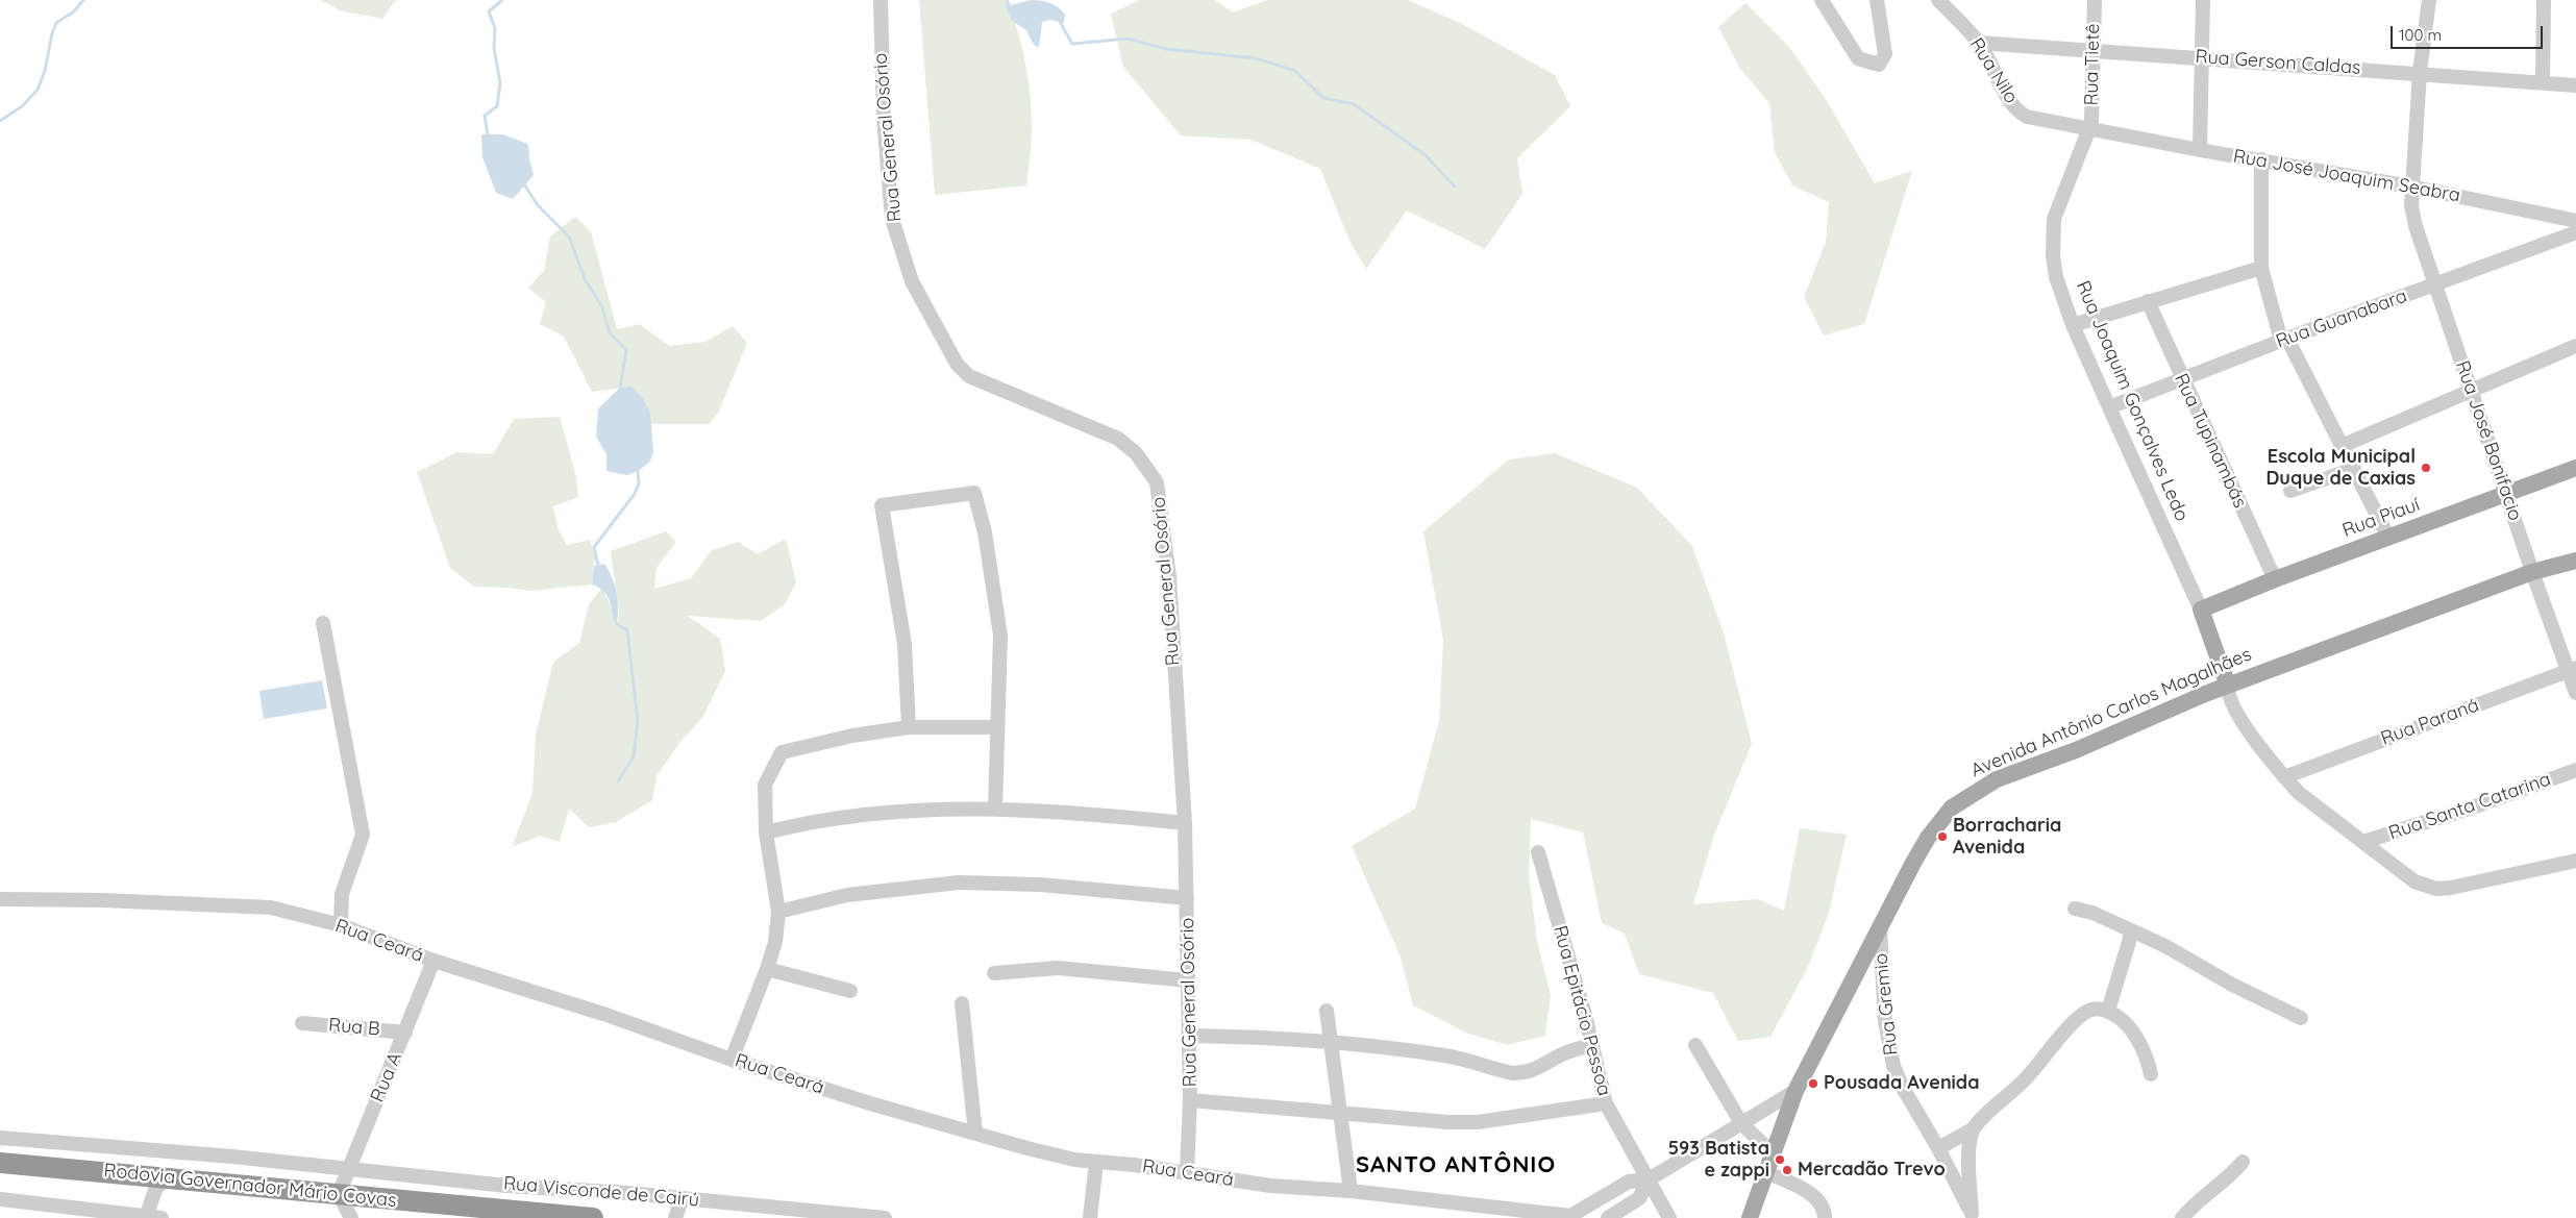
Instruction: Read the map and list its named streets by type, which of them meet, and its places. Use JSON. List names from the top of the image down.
{
  "streets": {
    "highway": ["Rodovia Governador Mário Covas"],
    "main road": ["Rua Joaquim Gonçalves Ledo", "Rua Piauí", "Avenida Antônio Carlos Magalhães"],
    "street": [
      "Rua Gerson Caldas",
      "Rua Tietê",
      "Rua Nilo",
      "Rua General Osório",
      "Rua José Joaquim Seabra",
      "Rua Guanabara",
      "Rua Tupinambás",
      "Rua José Bonifacio",
      "Rua Paraná",
      "Rua Santa Catarina",
      "Rua Ceará",
      "Rua Gremio",
      "Rua Epitácio Pessoa",
      "Rua B",
      "Rua A",
      "Rua Visconde de Cairú"
    ]
  },
  "crossings": [
    ["Rua Gerson Caldas", "Rua Tietê"],
    ["Rua Gerson Caldas", "Rua Nilo"],
    ["Rua Gerson Caldas", "Rua José Bonifacio"],
    ["Rua Tietê", "Rua Nilo"],
    ["Rua Tietê", "Rua Joaquim Gonçalves Ledo"],
    ["Rua Nilo", "Rua José Joaquim Seabra"],
    ["Rua Nilo", "Rua Joaquim Gonçalves Ledo"],
    ["Rua General Osório", "Rua Ceará"],
    ["Rua José Joaquim Seabra", "Rua José Bonifacio"],
    ["Rua Guanabara", "Rua Joaquim Gonçalves Ledo"],
    ["Rua Guanabara", "Rua Tupinambás"],
    ["Rua Guanabara", "Rua José Bonifacio"],
    ["Rua Joaquim Gonçalves Ledo", "Rua Piauí"],
    ["Rua Joaquim Gonçalves Ledo", "Avenida Antônio Carlos Magalhães"],
    ["Rua Tupinambás", "Rua Piauí"],
    ["Rua José Bonifacio", "Rua Piauí"],
    ["Rua José Bonifacio", "Avenida Antônio Carlos Magalhães"],
    ["Rua José Bonifacio", "Rua Paraná"],
    ["Avenida Antônio Carlos Magalhães", "Rua Gremio"],
    ["Rua Ceará", "Rua A"],
    ["Rua B", "Rua A"],
    ["Rua A", "Rodovia Governador Mário Covas"],
    ["Rua A", "Rua Visconde de Cairú"]
  ],
  "districts": ["SANTO ANTÔNIO"],
  "places": [
    "Escola Municipal Duque de Caxias",
    "Borracharia Avenida",
    "Pousada Avenida",
    "593 Batista e zappi",
    "Mercadão Trevo"
  ],
  "scale_bar": "100 m"
}
